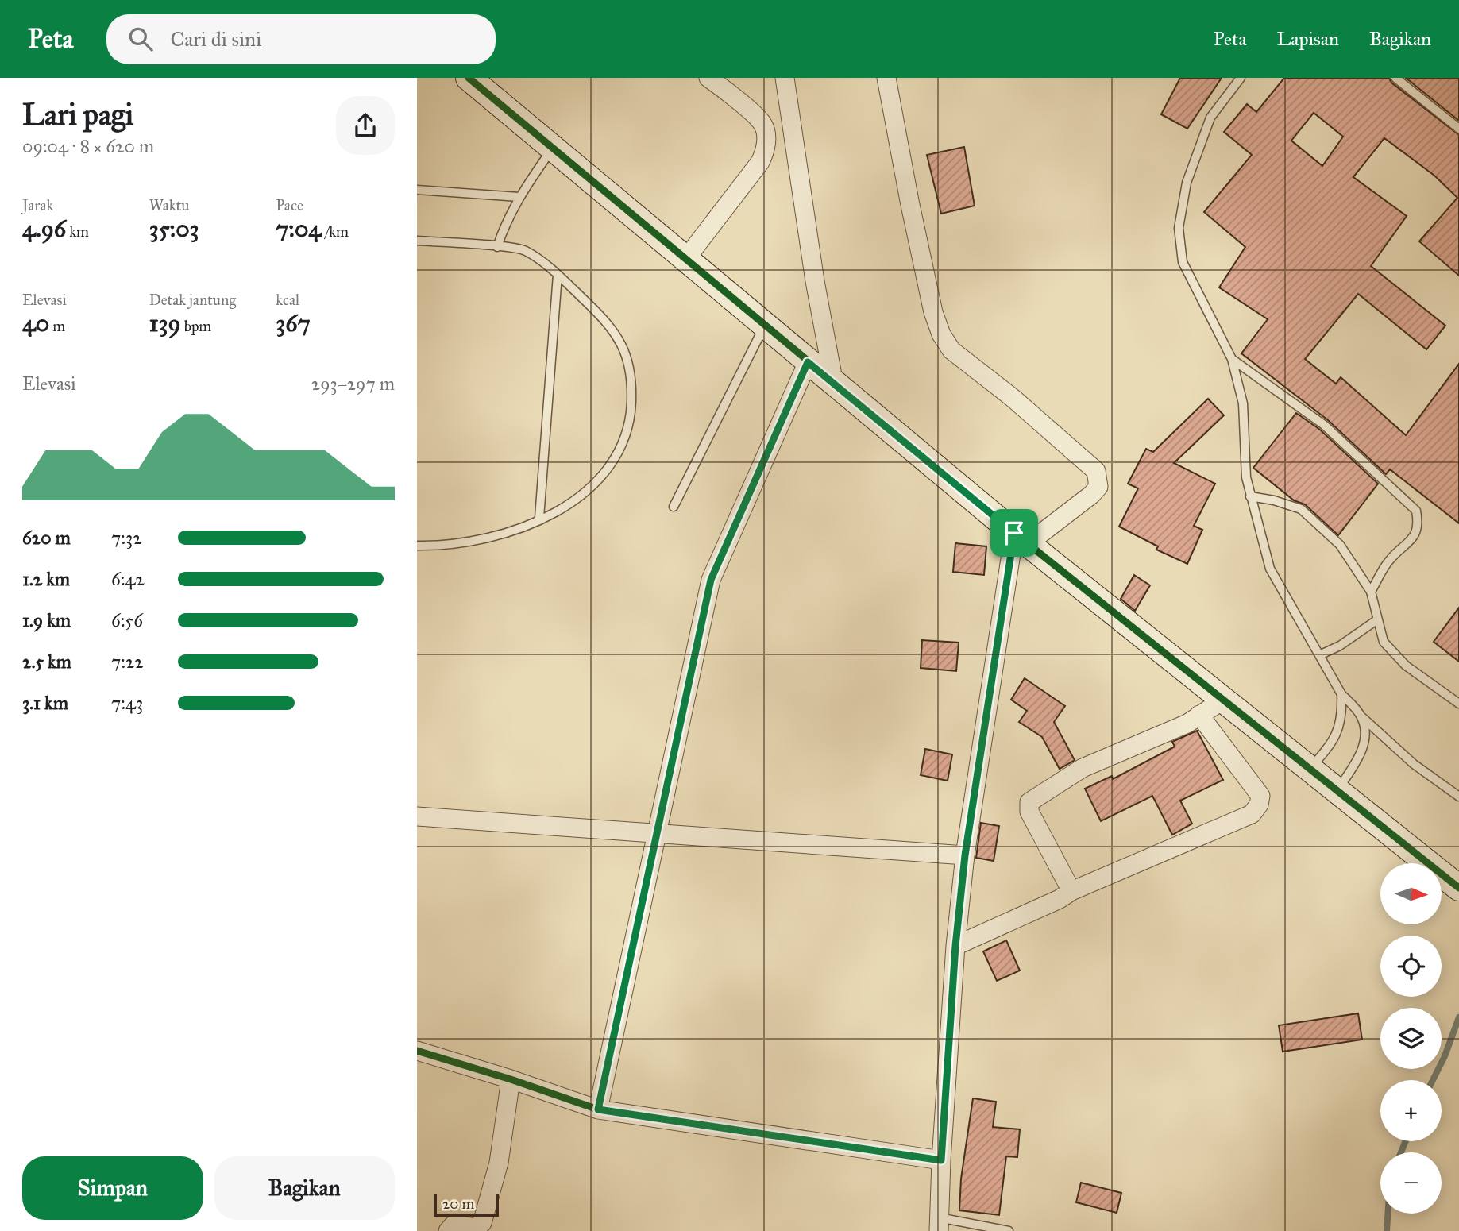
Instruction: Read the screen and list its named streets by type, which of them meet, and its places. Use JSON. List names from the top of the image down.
{
  "scale_bar": "20 m",
  "north": "right",
  "page": {
    "header": "Peta",
    "search": "Cari di sini",
    "nav": ["Peta", "Lapisan", "Bagikan"],
    "heading": ["Lari pagi", "09:04 · 8 × 620 m"],
    "stats": [
      ["Jarak", "4.96 km"],
      ["Waktu", "35:03"],
      ["Pace", "7:04 /km"],
      ["Elevasi", "40 m"],
      ["Detak jantung", "139 bpm"],
      ["kcal", "367"]
    ],
    "chart": ["Elevasi", "293–297 m"],
    "list": [
      {
        "name": "620 m",
        "note": "7:32"
      },
      {
        "name": "1.2 km",
        "note": "6:42"
      },
      {
        "name": "1.9 km",
        "note": "6:56"
      },
      {
        "name": "2.5 km",
        "note": "7:22"
      },
      {
        "name": "3.1 km",
        "note": "7:43"
      }
    ],
    "map_buttons": ["+", "−"],
    "buttons": ["Simpan", "Bagikan"],
    "scale": "20 m"
  }
}
